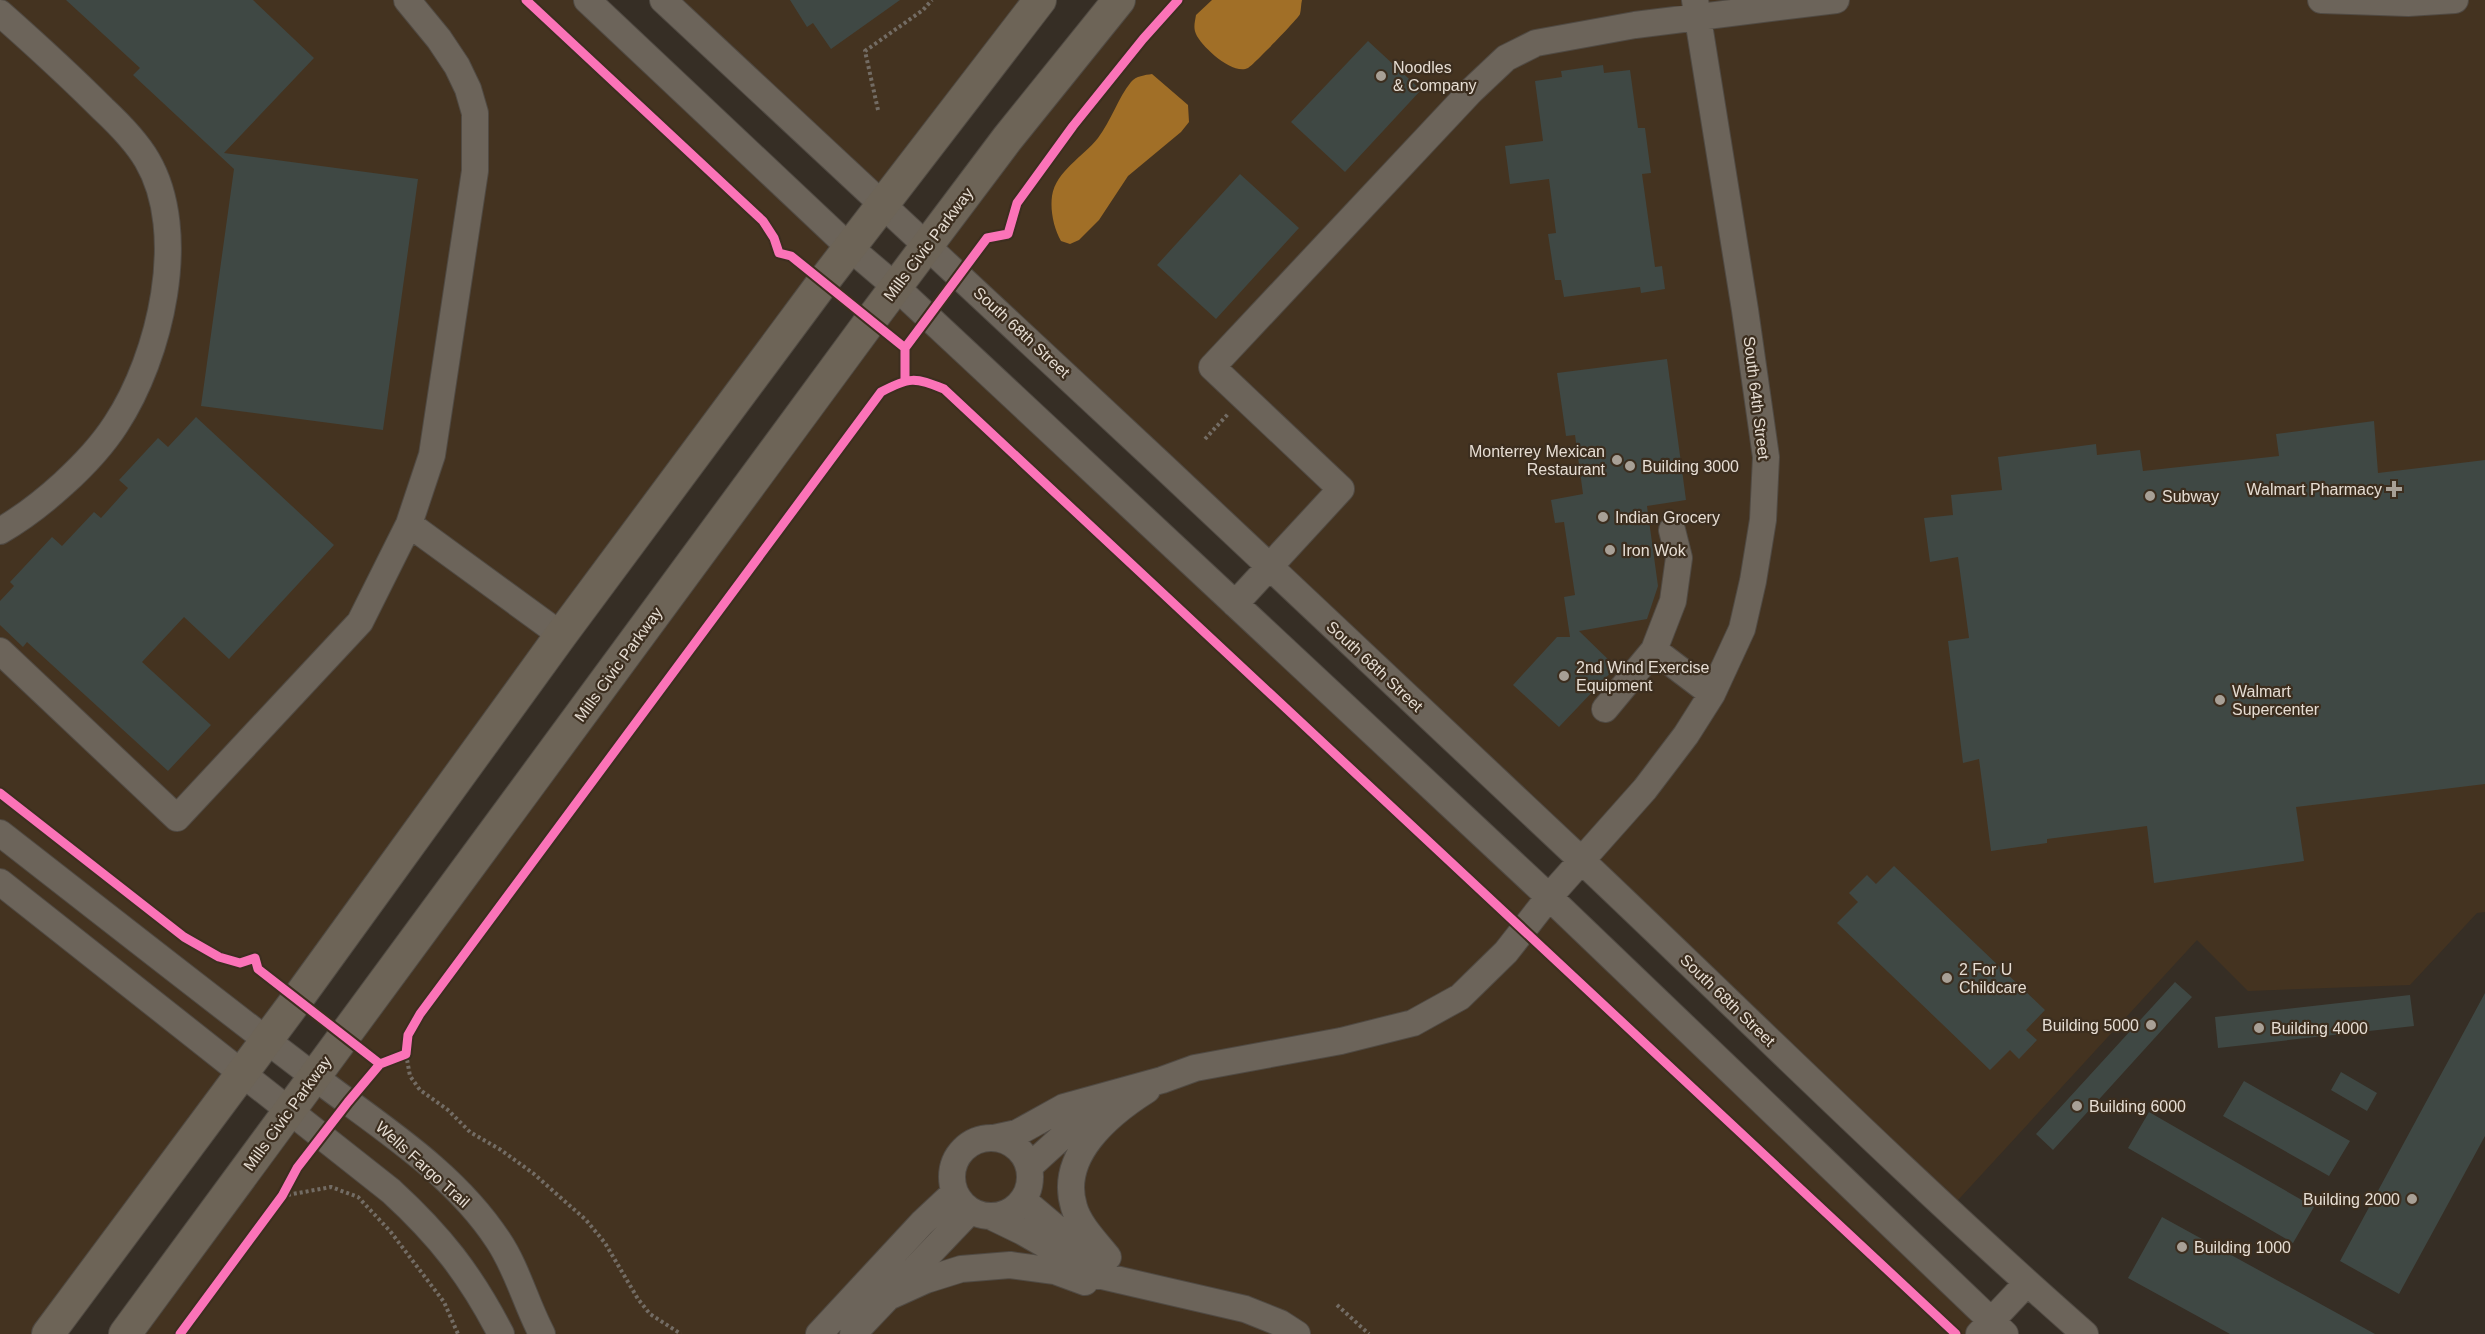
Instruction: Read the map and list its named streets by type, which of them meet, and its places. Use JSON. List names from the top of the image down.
{
  "streets": {
    "main road": ["Mills Civic Parkway"],
    "street": ["South 68th Street", "South 64th Street", "Wells Fargo Trail"]
  },
  "crossings": [
    ["Mills Civic Parkway", "South 68th Street"],
    ["Mills Civic Parkway", "Wells Fargo Trail"],
    ["South 68th Street", "South 64th Street"]
  ],
  "places": {
    "other": [
      "Noodles & Company",
      "Monterrey Mexican Restaurant",
      "Building 3000",
      "Subway",
      "Indian Grocery",
      "Iron Wok",
      "2nd Wind Exercise Equipment",
      "Walmart Supercenter",
      "2 For U Childcare",
      "Building 5000",
      "Building 4000",
      "Building 6000",
      "Building 2000",
      "Building 1000"
    ],
    "health": ["Walmart Pharmacy"]
  }
}
